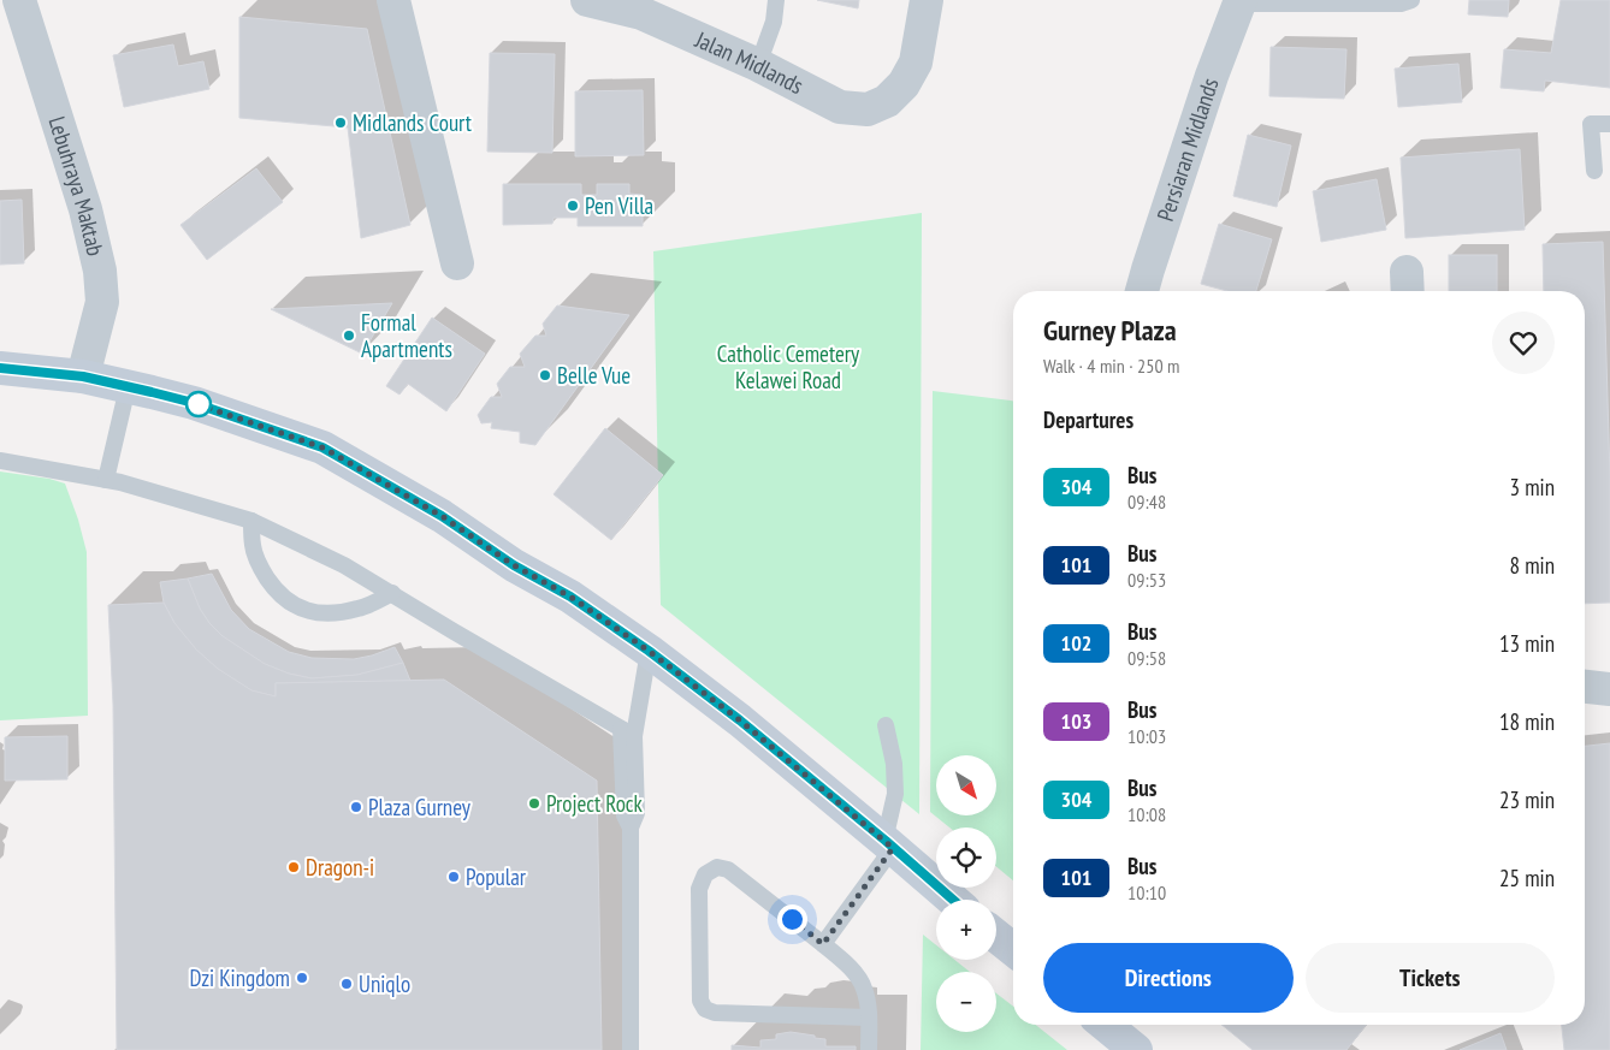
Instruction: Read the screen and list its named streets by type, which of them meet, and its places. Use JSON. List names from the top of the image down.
{
  "streets": {
    "street": ["Jalan Midlands", "Persiaran Midlands", "Lebuhraya Maktab"]
  },
  "parks": ["Catholic Cemetery Kelawei Road"],
  "places": [
    "Midlands Court",
    "Pen Villa",
    "Formal Apartments",
    "Belle Vue",
    "Project Rock",
    "Plaza Gurney",
    "Dragon-i",
    "Popular",
    "Dzi Kingdom",
    "Uniqlo"
  ],
  "lines": ["bus line 304"],
  "north": "bottom right",
  "page": {
    "heading": [
      ["Gurney Plaza", "Walk · 4 min · 250 m"],
      "Departures"
    ],
    "list": [
      {
        "mark": "304",
        "name": "Bus",
        "note": "09:48",
        "value": "3 min"
      },
      {
        "mark": "101",
        "name": "Bus",
        "note": "09:53",
        "value": "8 min"
      },
      {
        "mark": "102",
        "name": "Bus",
        "note": "09:58",
        "value": "13 min"
      },
      {
        "mark": "103",
        "name": "Bus",
        "note": "10:03",
        "value": "18 min"
      },
      {
        "mark": "304",
        "name": "Bus",
        "note": "10:08",
        "value": "23 min"
      },
      {
        "mark": "101",
        "name": "Bus",
        "note": "10:10",
        "value": "25 min"
      }
    ],
    "map_buttons": ["+", "−"],
    "buttons": ["Directions", "Tickets"]
  }
}
